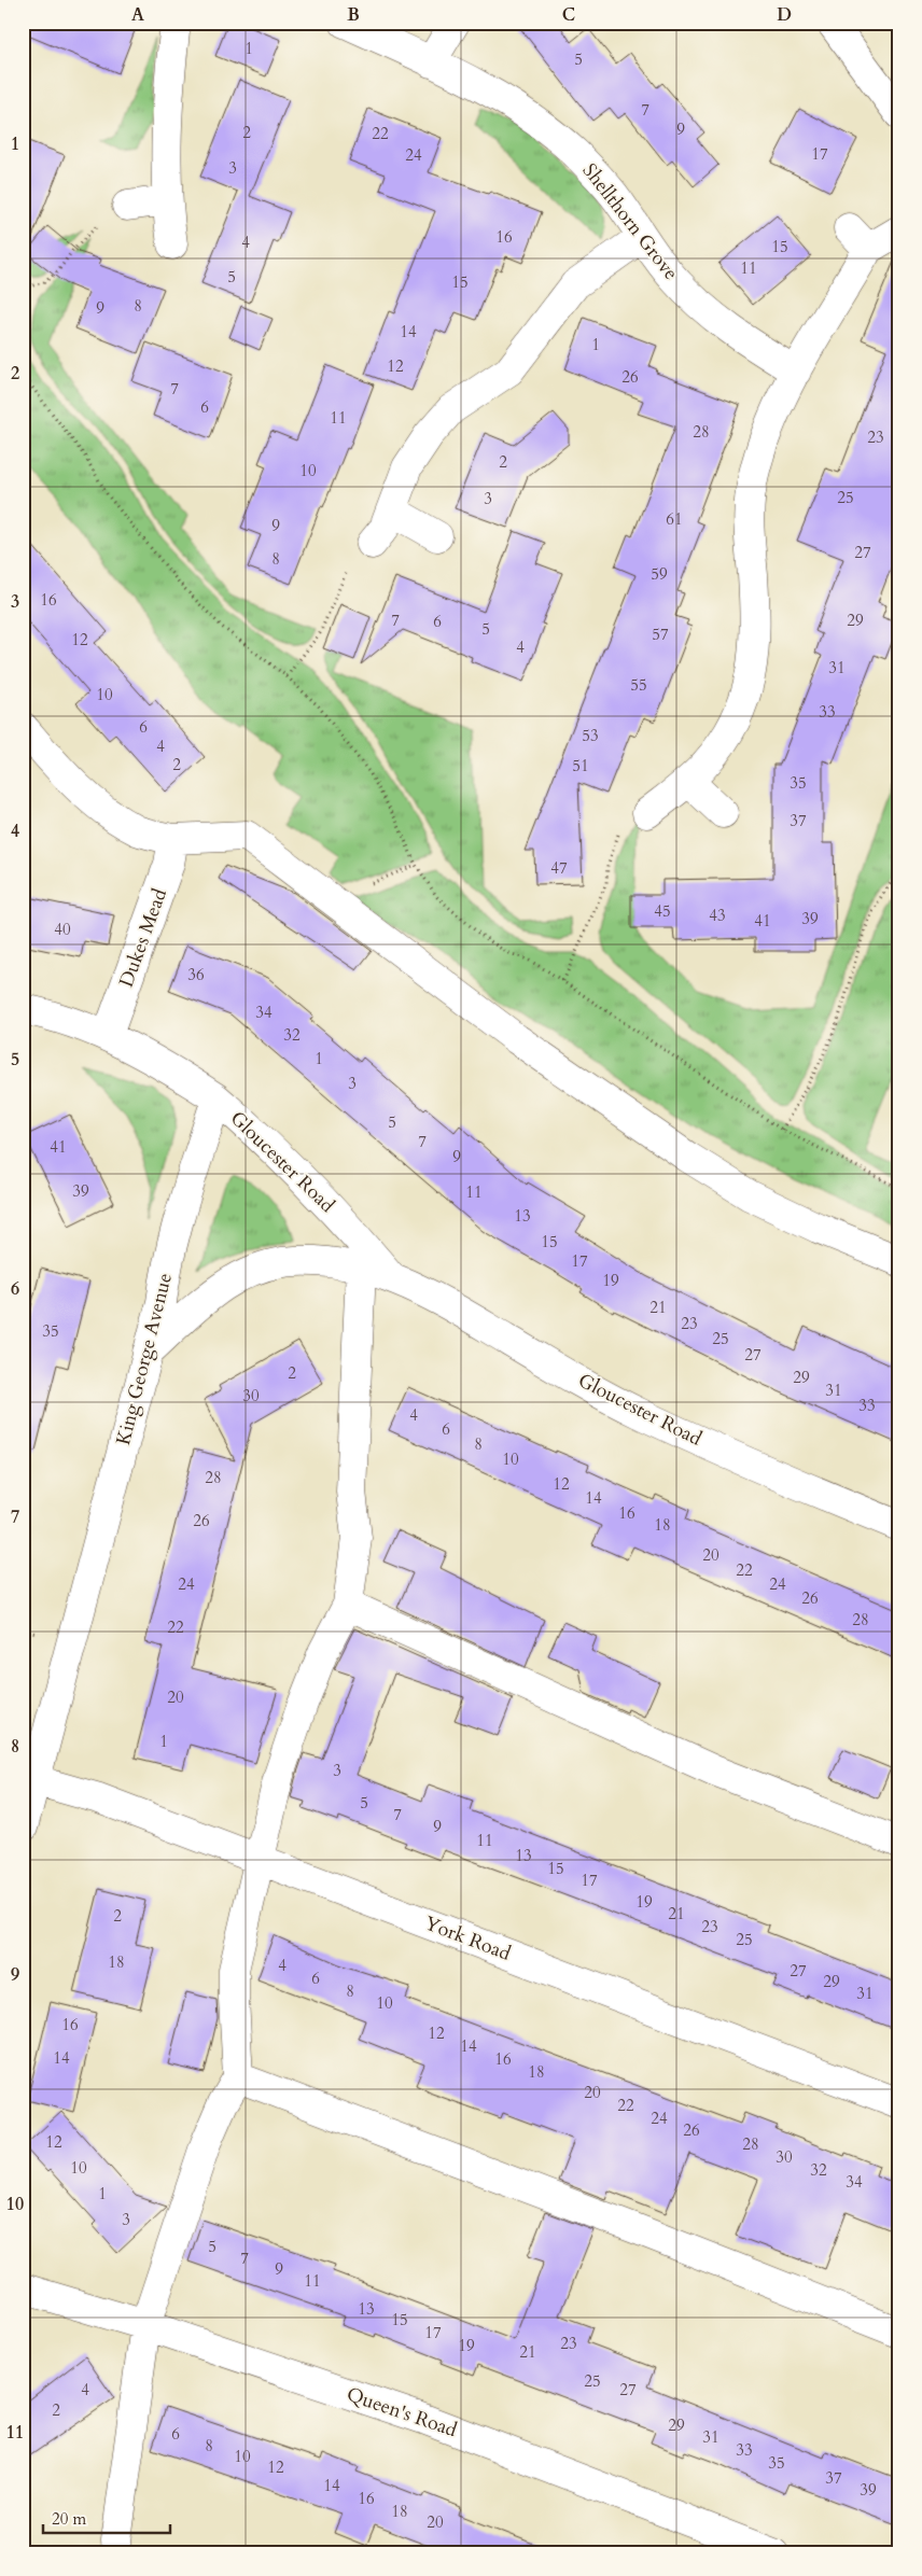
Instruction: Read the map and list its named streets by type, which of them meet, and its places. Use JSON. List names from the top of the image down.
{
  "streets": {
    "street": [
      "Shellthorn Grove",
      "Dukes Mead",
      "Gloucester Road",
      "King George Avenue",
      "York Road",
      "Queen's Road"
    ]
  },
  "crossings": [
    ["Gloucester Road", "King George Avenue"],
    ["King George Avenue", "York Road"]
  ],
  "house_numbers": [
    "1",
    "5",
    "7",
    "9",
    "2",
    "22",
    "17",
    "24",
    "3",
    "16",
    "4",
    "15",
    "11",
    "5",
    "15",
    "8",
    "9",
    "14",
    "1",
    "12",
    "26",
    "7",
    "6",
    "11",
    "28",
    "23",
    "2",
    "10",
    "25",
    "3",
    "61",
    "9",
    "27",
    "8",
    "59",
    "16",
    "7",
    "29",
    "6",
    "5",
    "57",
    "12",
    "4",
    "31",
    "55",
    "10",
    "33",
    "6",
    "53",
    "4",
    "2",
    "51",
    "35",
    "37",
    "47",
    "45",
    "43",
    "39",
    "41",
    "40",
    "36",
    "34",
    "32",
    "1",
    "3",
    "5",
    "7",
    "41",
    "9",
    "39",
    "11",
    "13",
    "15",
    "17",
    "19",
    "21",
    "23",
    "35",
    "25",
    "27",
    "2",
    "29",
    "31",
    "30",
    "33",
    "4",
    "6",
    "8",
    "10",
    "28",
    "12",
    "14",
    "16",
    "26",
    "18",
    "20",
    "22",
    "24",
    "24",
    "26",
    "28",
    "22",
    "20",
    "1",
    "3",
    "5",
    "7",
    "9",
    "11",
    "13",
    "15",
    "17",
    "19",
    "21",
    "2",
    "23",
    "25",
    "18",
    "4",
    "27",
    "6",
    "29",
    "8",
    "31",
    "10",
    "16",
    "12",
    "14",
    "14",
    "16",
    "18",
    "20",
    "22",
    "24",
    "26",
    "12",
    "28",
    "30",
    "10",
    "32",
    "34",
    "1",
    "3",
    "5",
    "7",
    "9",
    "11",
    "13",
    "15",
    "17",
    "23",
    "19",
    "21",
    "25",
    "4",
    "27",
    "2",
    "29",
    "6",
    "31",
    "8",
    "33",
    "10",
    "35",
    "12",
    "37",
    "14",
    "39",
    "16",
    "18",
    "20"
  ],
  "scale_bar": "20 m",
  "grid": {
    "columns": [
      "A",
      "B",
      "C",
      "D"
    ],
    "rows": [
      "1",
      "2",
      "3",
      "4",
      "5",
      "6",
      "7",
      "8",
      "9",
      "10",
      "11"
    ]
  }
}
